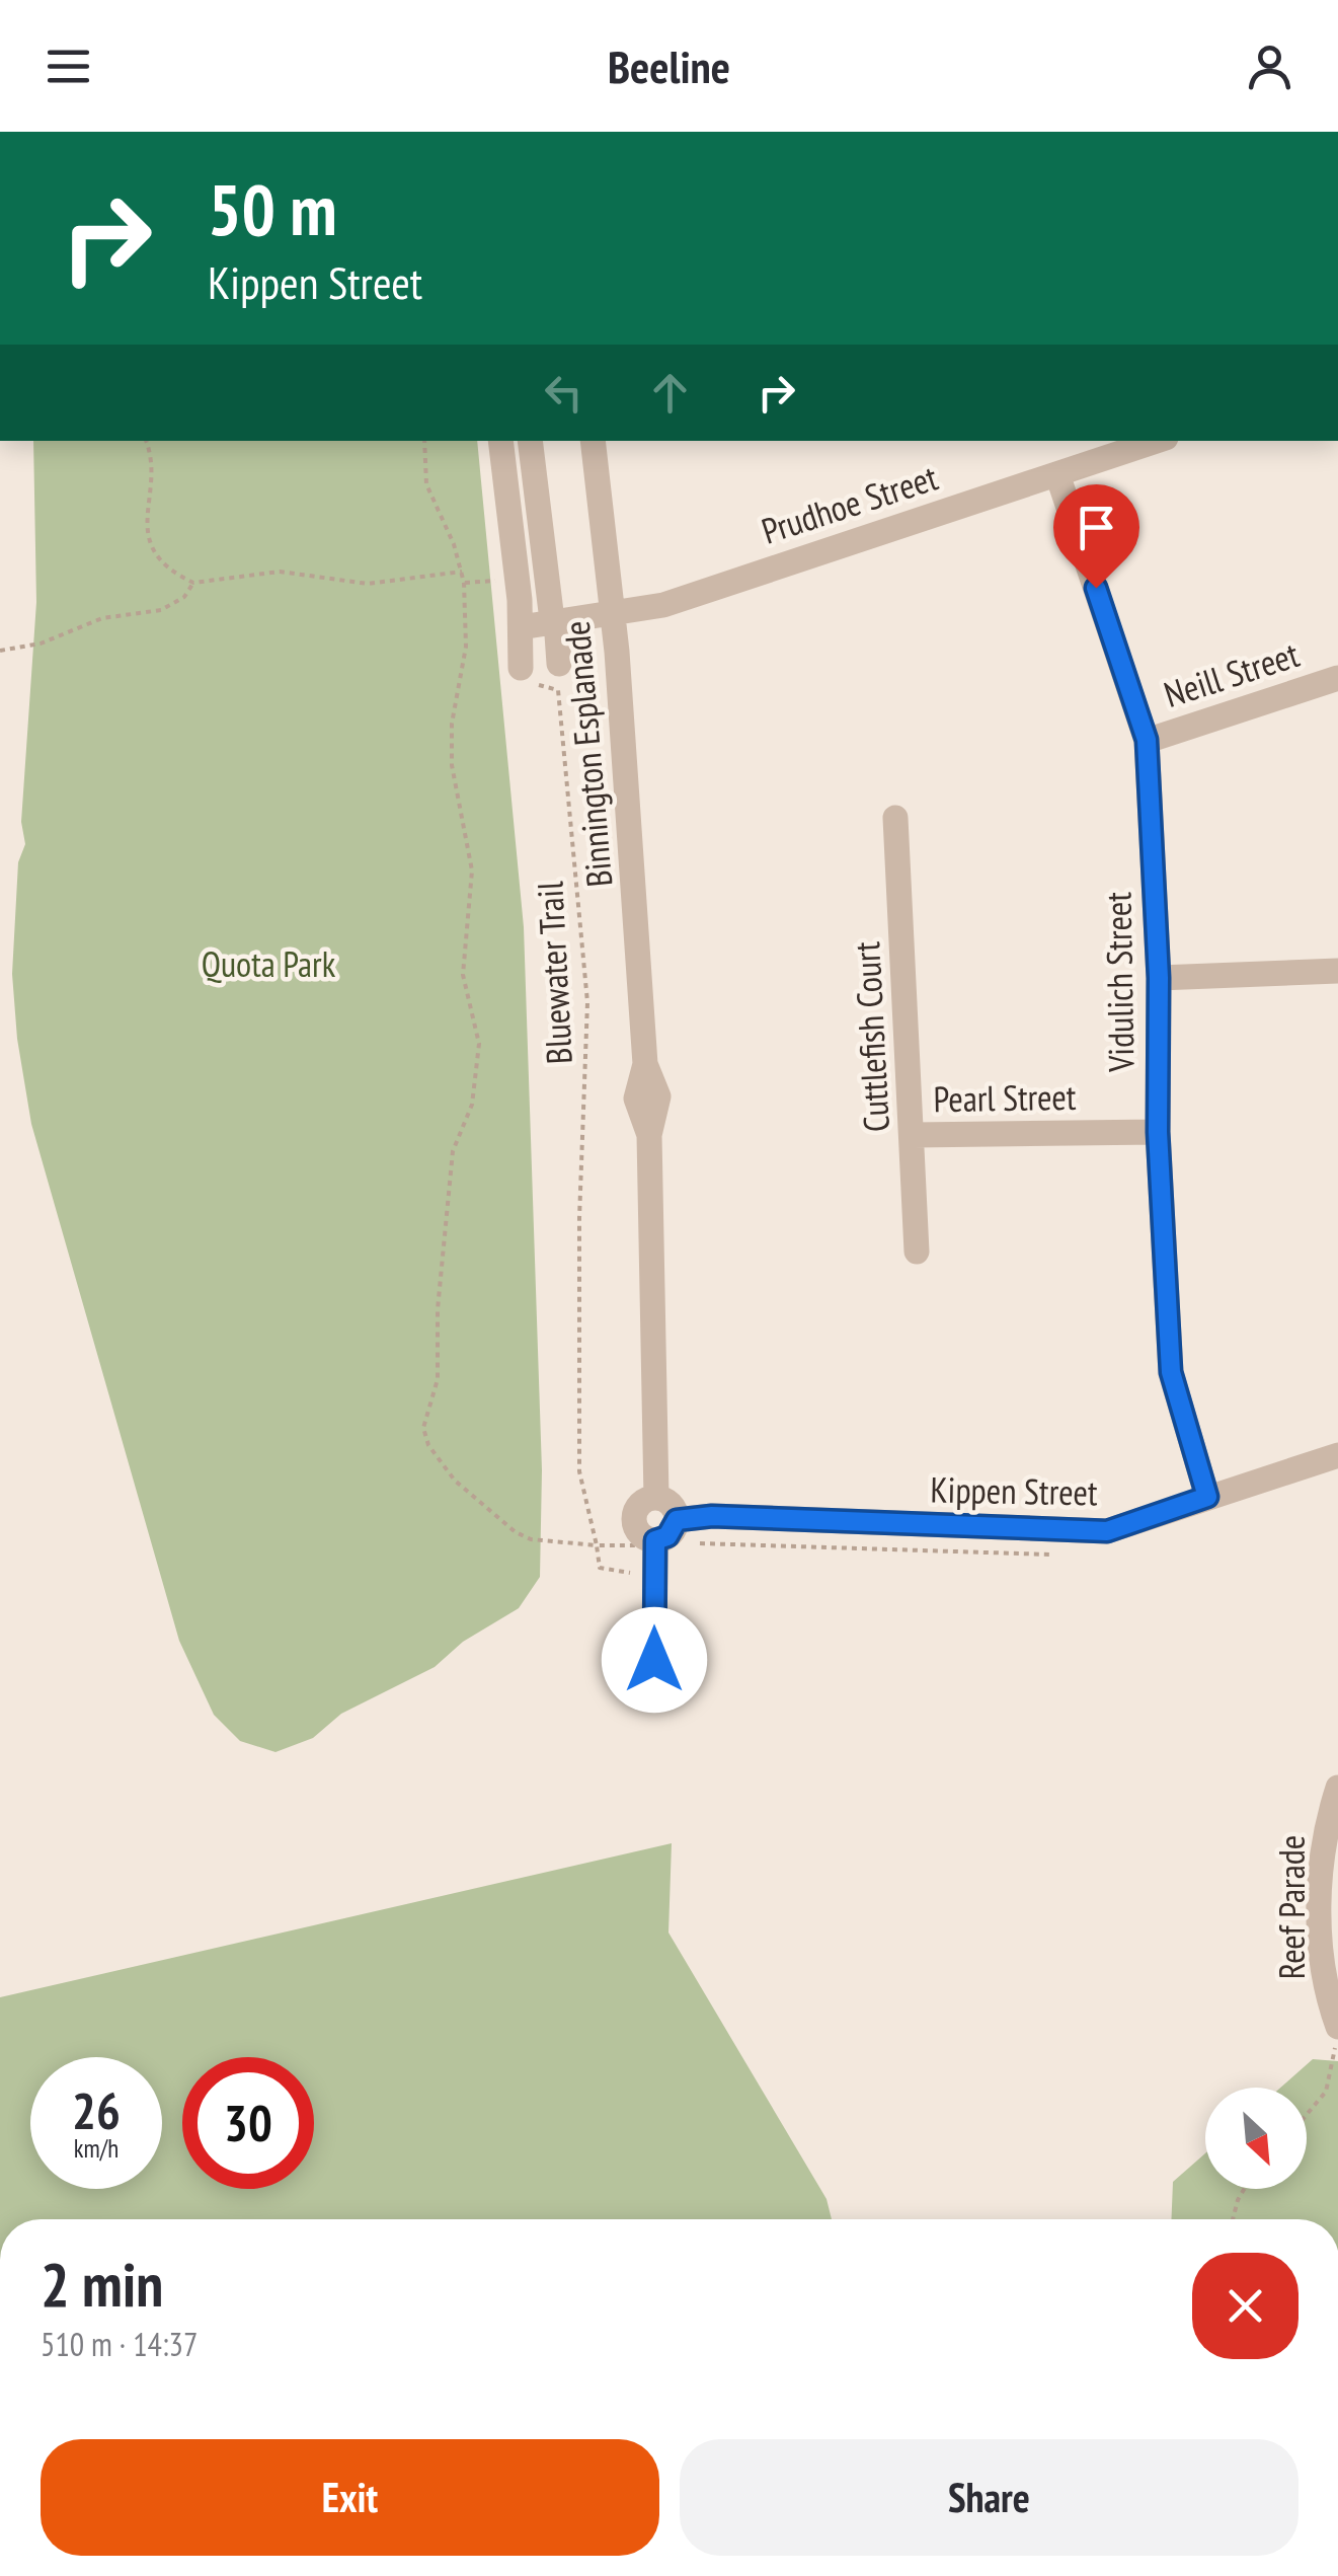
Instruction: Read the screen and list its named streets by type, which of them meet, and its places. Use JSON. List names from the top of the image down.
{
  "streets": {
    "street": [
      "Prudhoe Street",
      "Neill Street",
      "Binnington Esplanade",
      "Vidulich Street",
      "Cuttlefish Court",
      "Pearl Street",
      "Kippen Street",
      "Reef Parade"
    ],
    "path": ["Bluewater Trail"]
  },
  "crossings": [
    ["Prudhoe Street", "Binnington Esplanade"],
    ["Prudhoe Street", "Vidulich Street"],
    ["Neill Street", "Vidulich Street"],
    ["Binnington Esplanade", "Bluewater Trail"],
    ["Binnington Esplanade", "Kippen Street"],
    ["Vidulich Street", "Pearl Street"],
    ["Vidulich Street", "Kippen Street"],
    ["Cuttlefish Court", "Pearl Street"]
  ],
  "parks": ["Quota Park"],
  "north": "bottom right",
  "page": {
    "header": "Beeline",
    "turn": ["50 m", "Kippen Street"],
    "speed": "26 km/h",
    "limit": "30",
    "heading": ["2 min", "510 m · 14:37"],
    "buttons": ["Exit", "Share"]
  }
}
